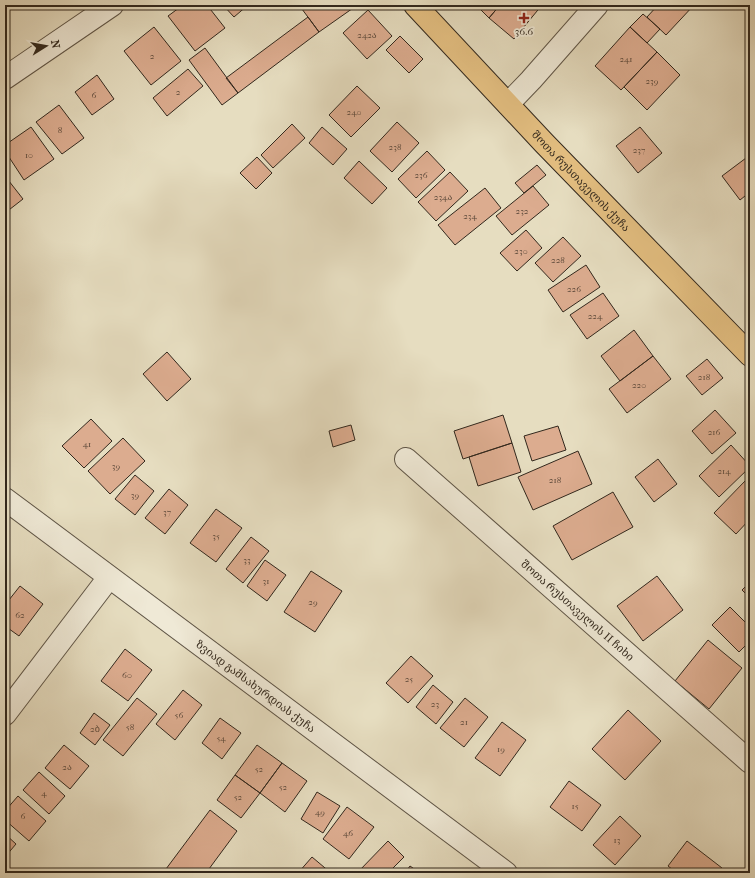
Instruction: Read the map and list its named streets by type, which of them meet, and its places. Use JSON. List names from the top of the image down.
{
  "streets": {
    "main road": ["შოთა რუსთაველის ქუჩა"],
    "street": ["შოთა რუსთაველის II ჩიხი", "ზვიად გამსახურდიას ქუჩა"]
  },
  "places": {
    "health": ["36.6"]
  },
  "house_numbers": [
    "242ა",
    "2",
    "241",
    "239",
    "2",
    "6",
    "240",
    "8",
    "238",
    "237",
    "10",
    "236",
    "234ა",
    "232",
    "234",
    "230",
    "228",
    "226",
    "224",
    "218",
    "220",
    "216",
    "41",
    "39",
    "214",
    "218",
    "39",
    "37",
    "35",
    "33",
    "31",
    "29",
    "62",
    "60",
    "25",
    "23",
    "56",
    "21",
    "58",
    "2ბ",
    "54",
    "19",
    "2ა",
    "52",
    "52",
    "4",
    "52",
    "15",
    "49",
    "6",
    "46",
    "13"
  ],
  "north": "right"
}
